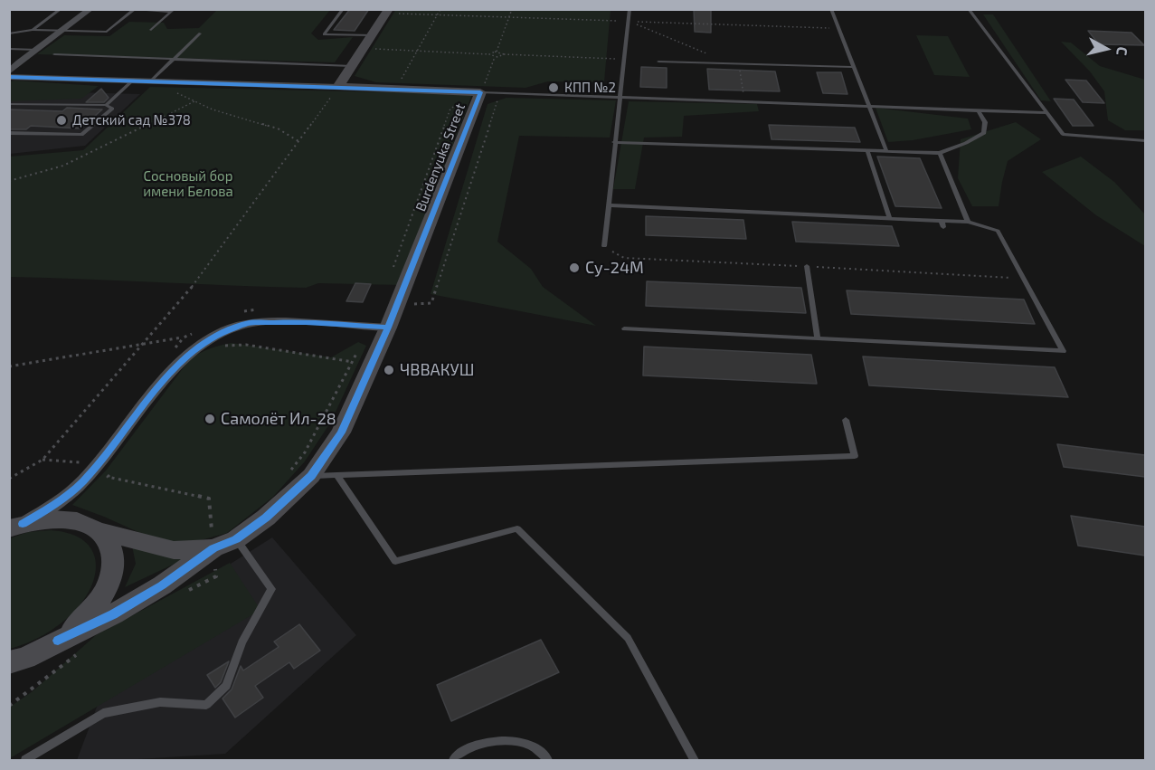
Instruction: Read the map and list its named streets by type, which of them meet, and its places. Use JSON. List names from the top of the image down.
{
  "streets": {
    "street": ["Burdenyuka Street"]
  },
  "parks": ["Сосновый бор имени Белова"],
  "places": [
    "КПП №2",
    "Детский сад №378",
    "Су-24М",
    "ЧВВАКУШ",
    "Самолёт Ил-28"
  ],
  "north": "right"
}
